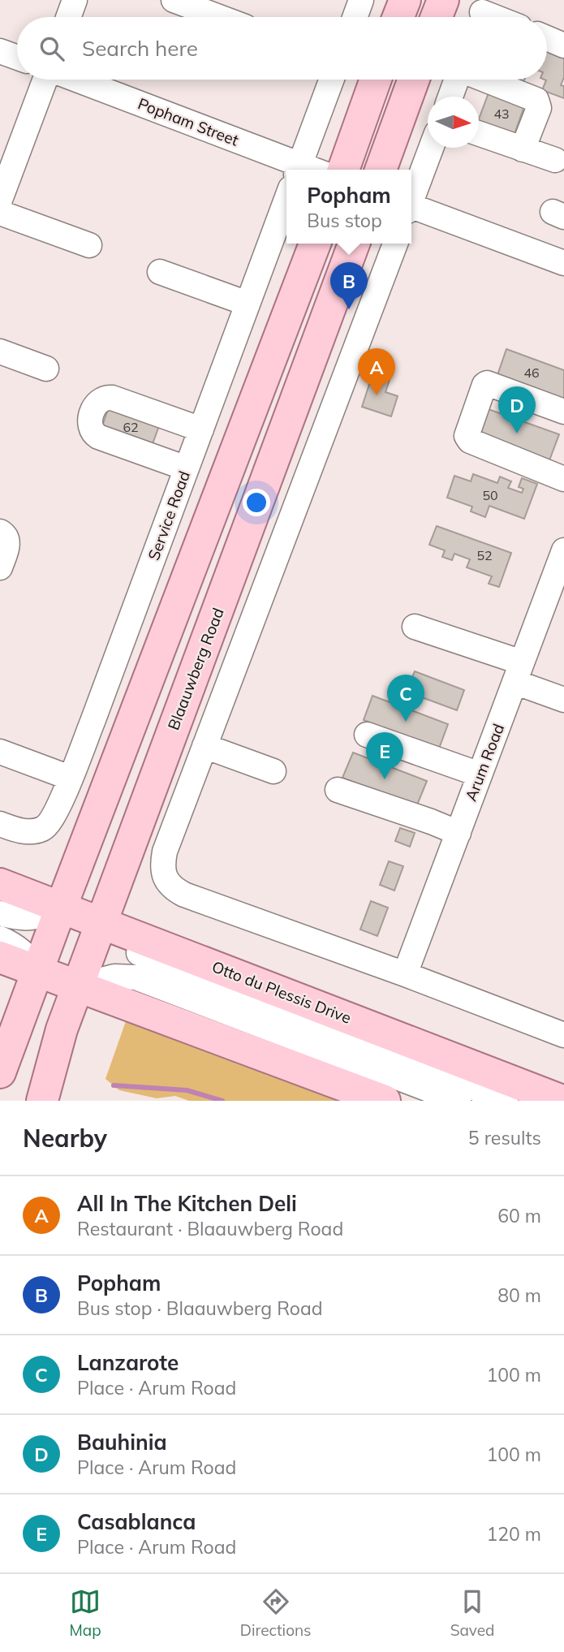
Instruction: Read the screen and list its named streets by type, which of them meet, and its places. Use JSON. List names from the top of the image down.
{
  "streets": {
    "main road": ["Blaauwberg Road", "Otto du Plessis Drive"],
    "street": ["Popham Street", "Service Road", "Arum Road"]
  },
  "crossings": [
    ["Blaauwberg Road", "Otto du Plessis Drive"]
  ],
  "house_numbers": [
    "43",
    "46",
    "62",
    "50",
    "52"
  ],
  "north": "right",
  "page": {
    "search": "Search here",
    "popup": ["Popham", "Bus stop"],
    "pins": [
      "B",
      "A",
      "D",
      "C",
      "E"
    ],
    "heading": ["Nearby", "5 results"],
    "list": [
      {
        "mark": "A",
        "name": "All In The Kitchen Deli",
        "note": "Restaurant · Blaauwberg Road",
        "value": "60 m"
      },
      {
        "mark": "B",
        "name": "Popham",
        "note": "Bus stop · Blaauwberg Road",
        "value": "80 m"
      },
      {
        "mark": "C",
        "name": "Lanzarote",
        "note": "Place · Arum Road",
        "value": "100 m"
      },
      {
        "mark": "D",
        "name": "Bauhinia",
        "note": "Place · Arum Road",
        "value": "100 m"
      },
      {
        "mark": "E",
        "name": "Casablanca",
        "note": "Place · Arum Road",
        "value": "120 m"
      }
    ],
    "nav": ["Map", "Directions", "Saved"]
  }
}
